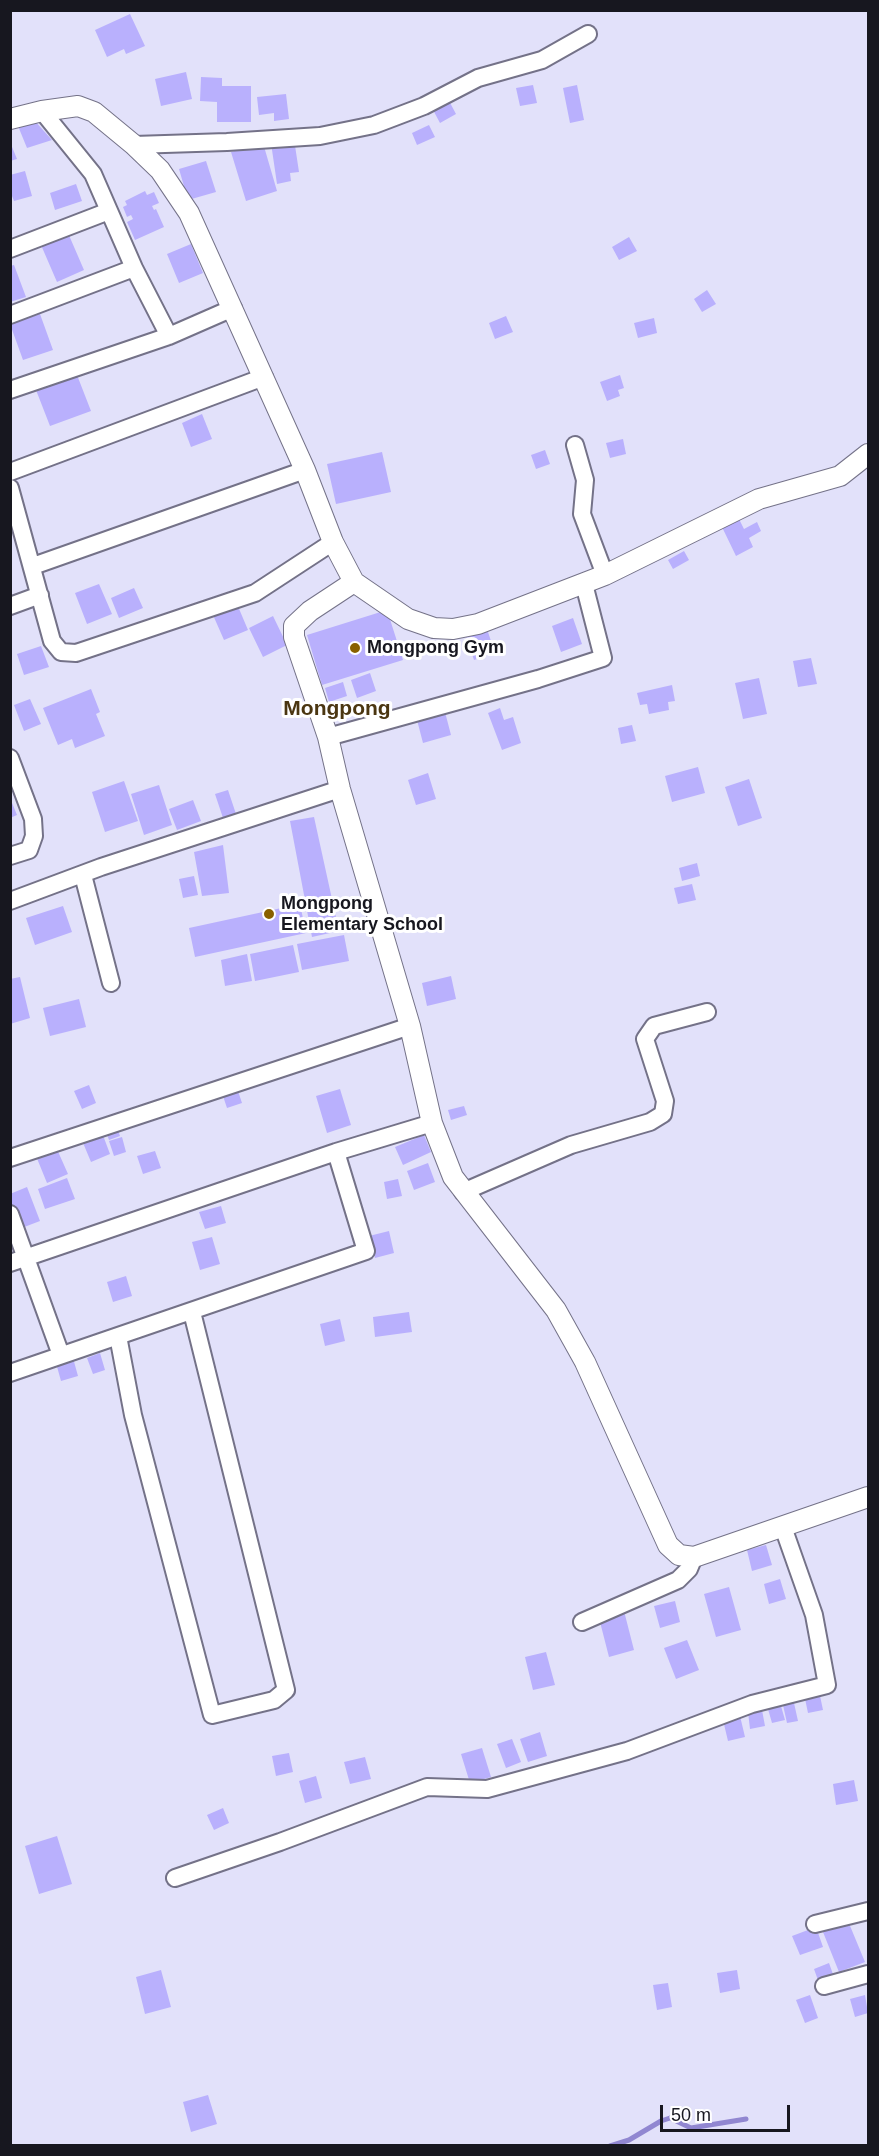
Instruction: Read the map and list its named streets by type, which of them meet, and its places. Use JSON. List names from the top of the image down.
{
  "districts": ["Mongpong"],
  "places": ["Mongpong Gym", "Mongpong Elementary School"],
  "scale_bar": "50 m"
}
